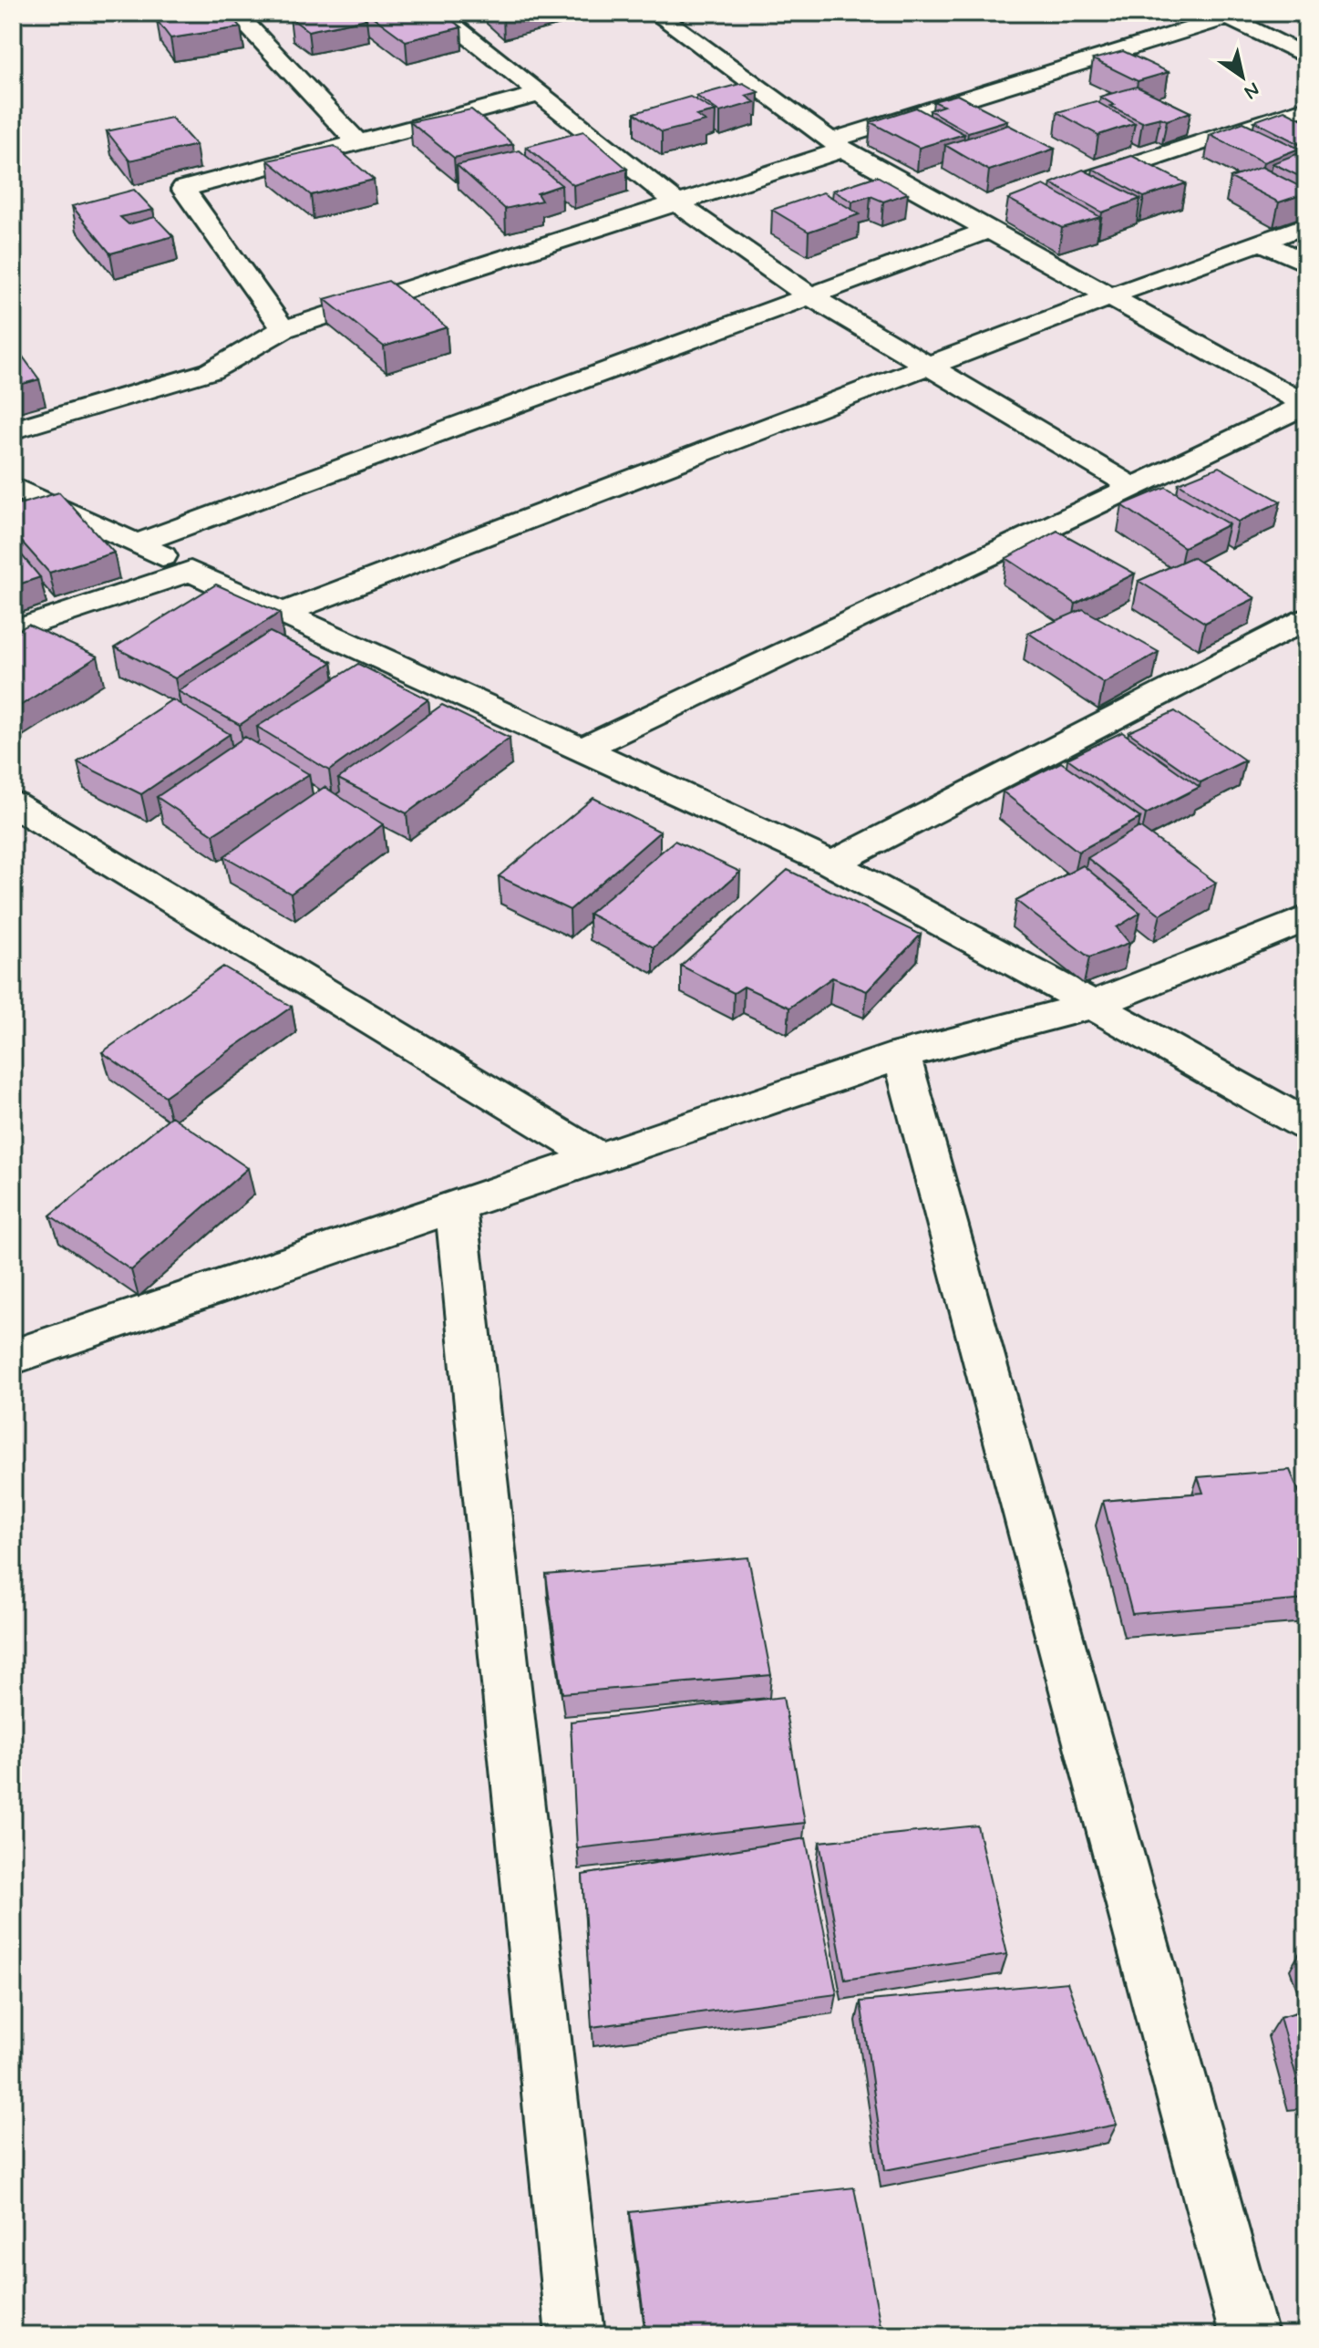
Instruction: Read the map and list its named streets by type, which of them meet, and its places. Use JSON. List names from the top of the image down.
{
  "north": "bottom right"
}
